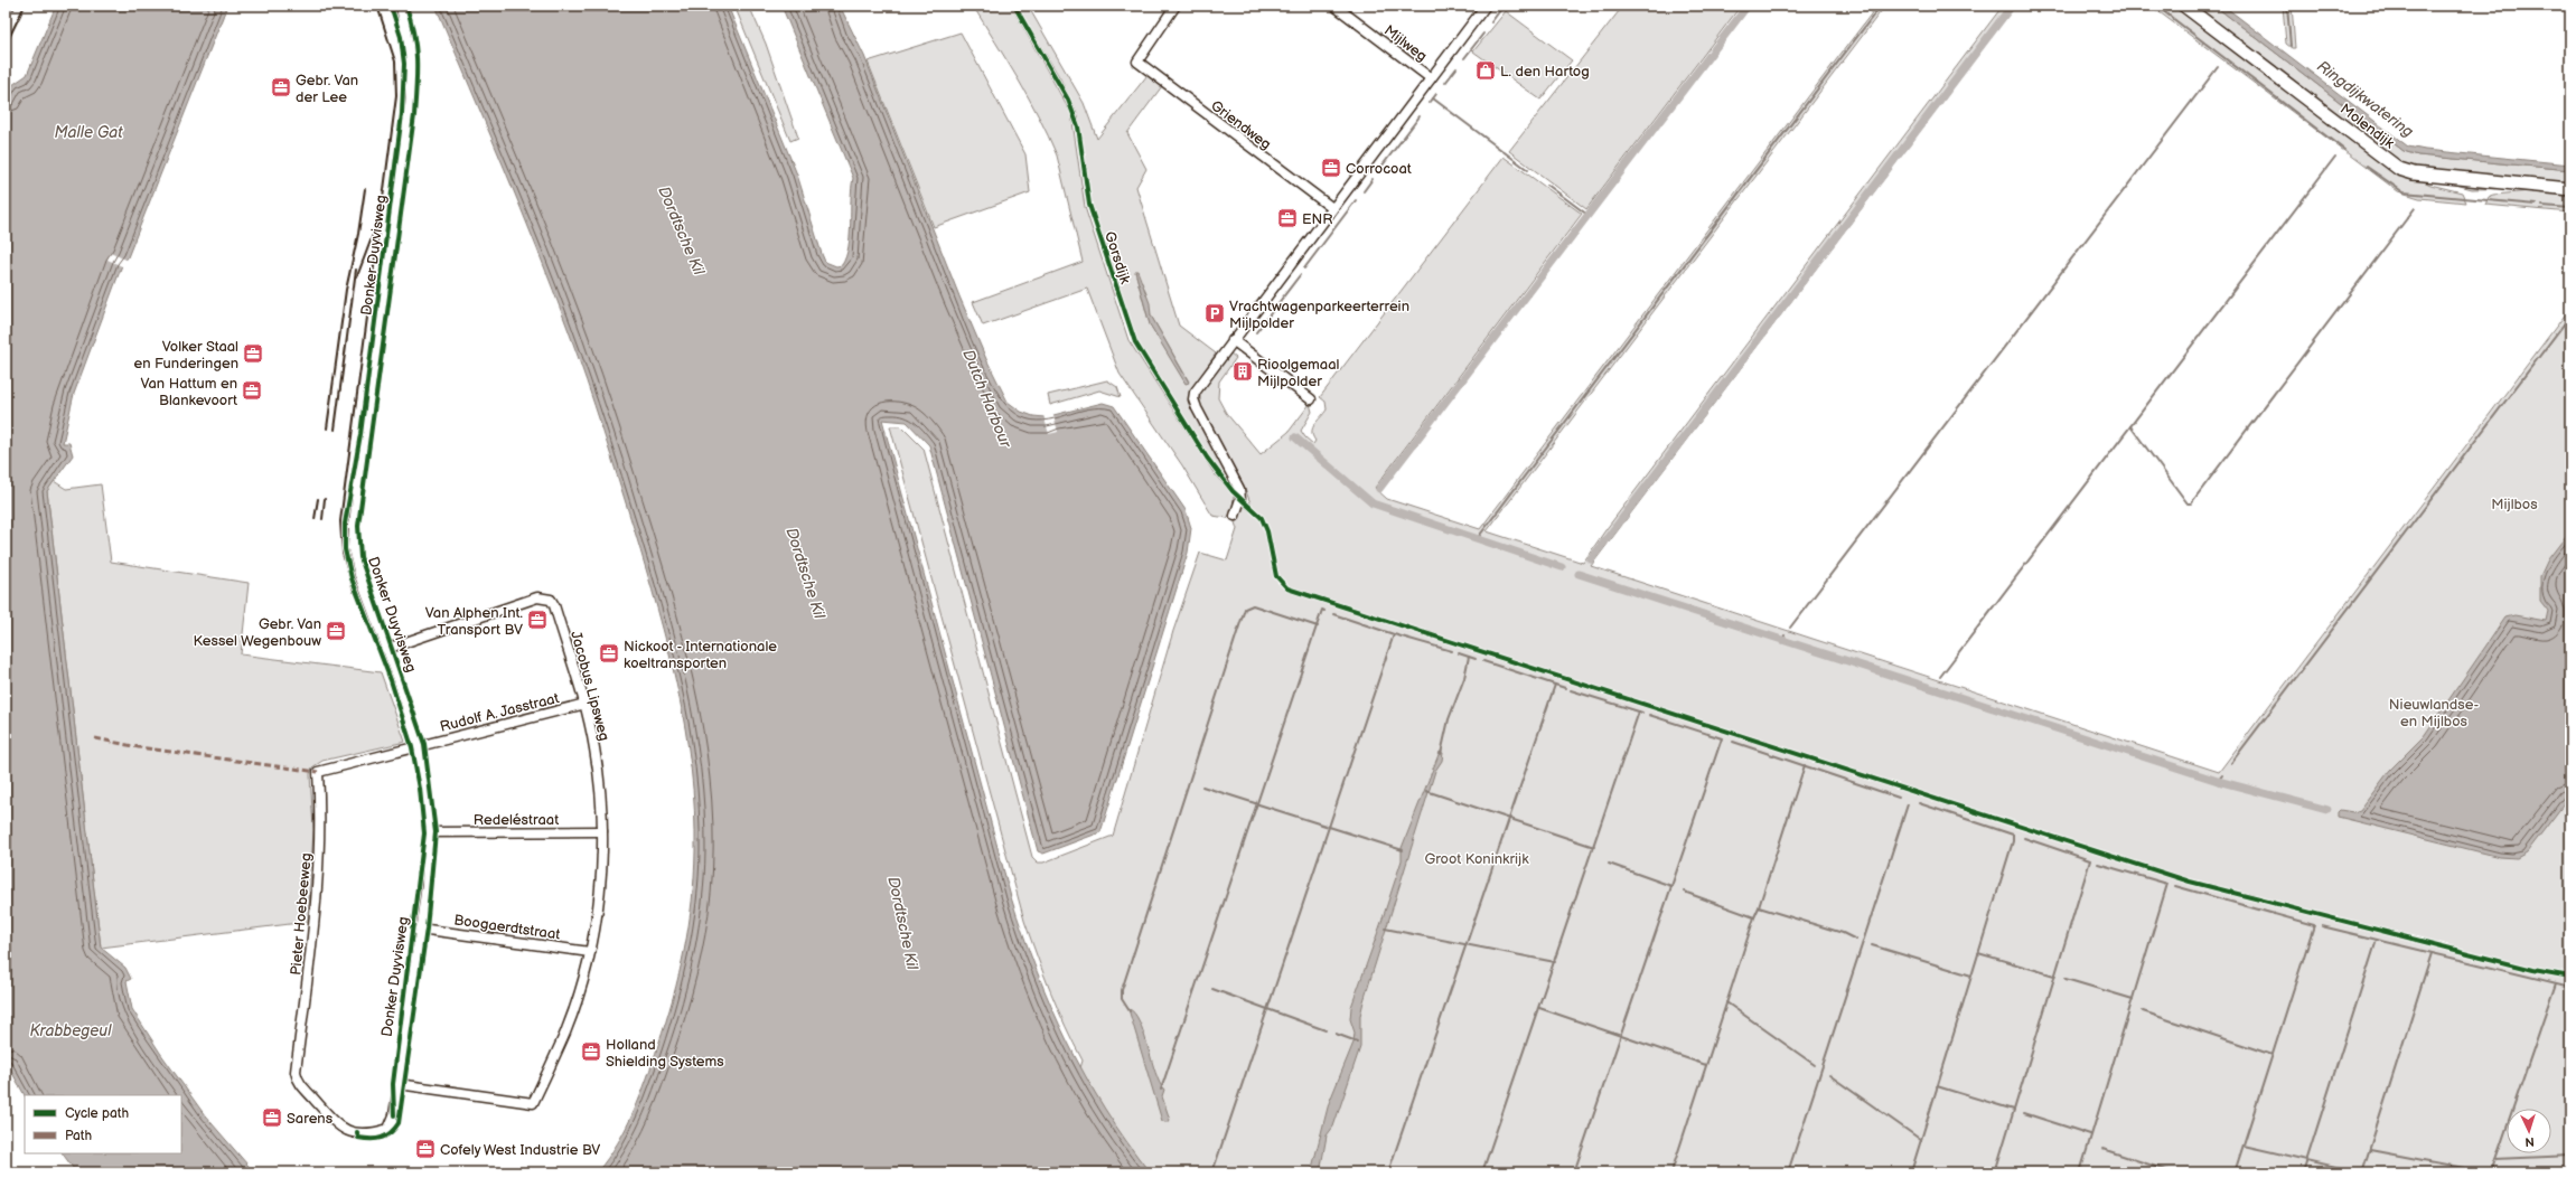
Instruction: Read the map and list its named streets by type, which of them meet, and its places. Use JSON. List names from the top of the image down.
{
  "streets": {
    "street": [
      "Mijlweg",
      "Griendweg",
      "Molendijk",
      "Donker Duyvisweg",
      "Jacobus Lipsweg",
      "Rudolf A. Jasstraat",
      "Redeléstraat",
      "Pieter Hoebeeweg",
      "Boogaerdtstraat"
    ],
    "cycle path": ["Gorsdijk"]
  },
  "crossings": [
    ["Donker Duyvisweg", "Jacobus Lipsweg"],
    ["Donker Duyvisweg", "Rudolf A. Jasstraat"],
    ["Donker Duyvisweg", "Redeléstraat"],
    ["Donker Duyvisweg", "Pieter Hoebeeweg"],
    ["Donker Duyvisweg", "Boogaerdtstraat"],
    ["Jacobus Lipsweg", "Rudolf A. Jasstraat"],
    ["Jacobus Lipsweg", "Redeléstraat"],
    ["Jacobus Lipsweg", "Boogaerdtstraat"],
    ["Rudolf A. Jasstraat", "Pieter Hoebeeweg"]
  ],
  "water": [
    "Ringdijkwatering",
    "Malle Gat",
    "Dordtsche Kil",
    "Dutch Harbour",
    "Krabbegeul"
  ],
  "parks": ["Mijlbos", "Nieuwlandse- en Mijlbos", "Groot Koninkrijk"],
  "places": {
    "shop": ["L. den Hartog"],
    "office": [
      "Gebr. Van der Lee",
      "Corrocoat",
      "ENR",
      "Volker Staal en Funderingen",
      "Van Hattum en Blankevoort",
      "Van Alphen Int. Transport BV",
      "Gebr. Van Kessel Wegenbouw",
      "Nickoot - Internationale koeltransporten",
      "Holland Shielding Systems",
      "Sarens",
      "Cofely West Industrie BV"
    ],
    "parking": ["Vrachtwagenparkeerterrein Mijlpolder"],
    "building": ["Rioolgemaal Mijlpolder"]
  },
  "legend": ["Cycle path", "Path"],
  "north": "bottom"
}
